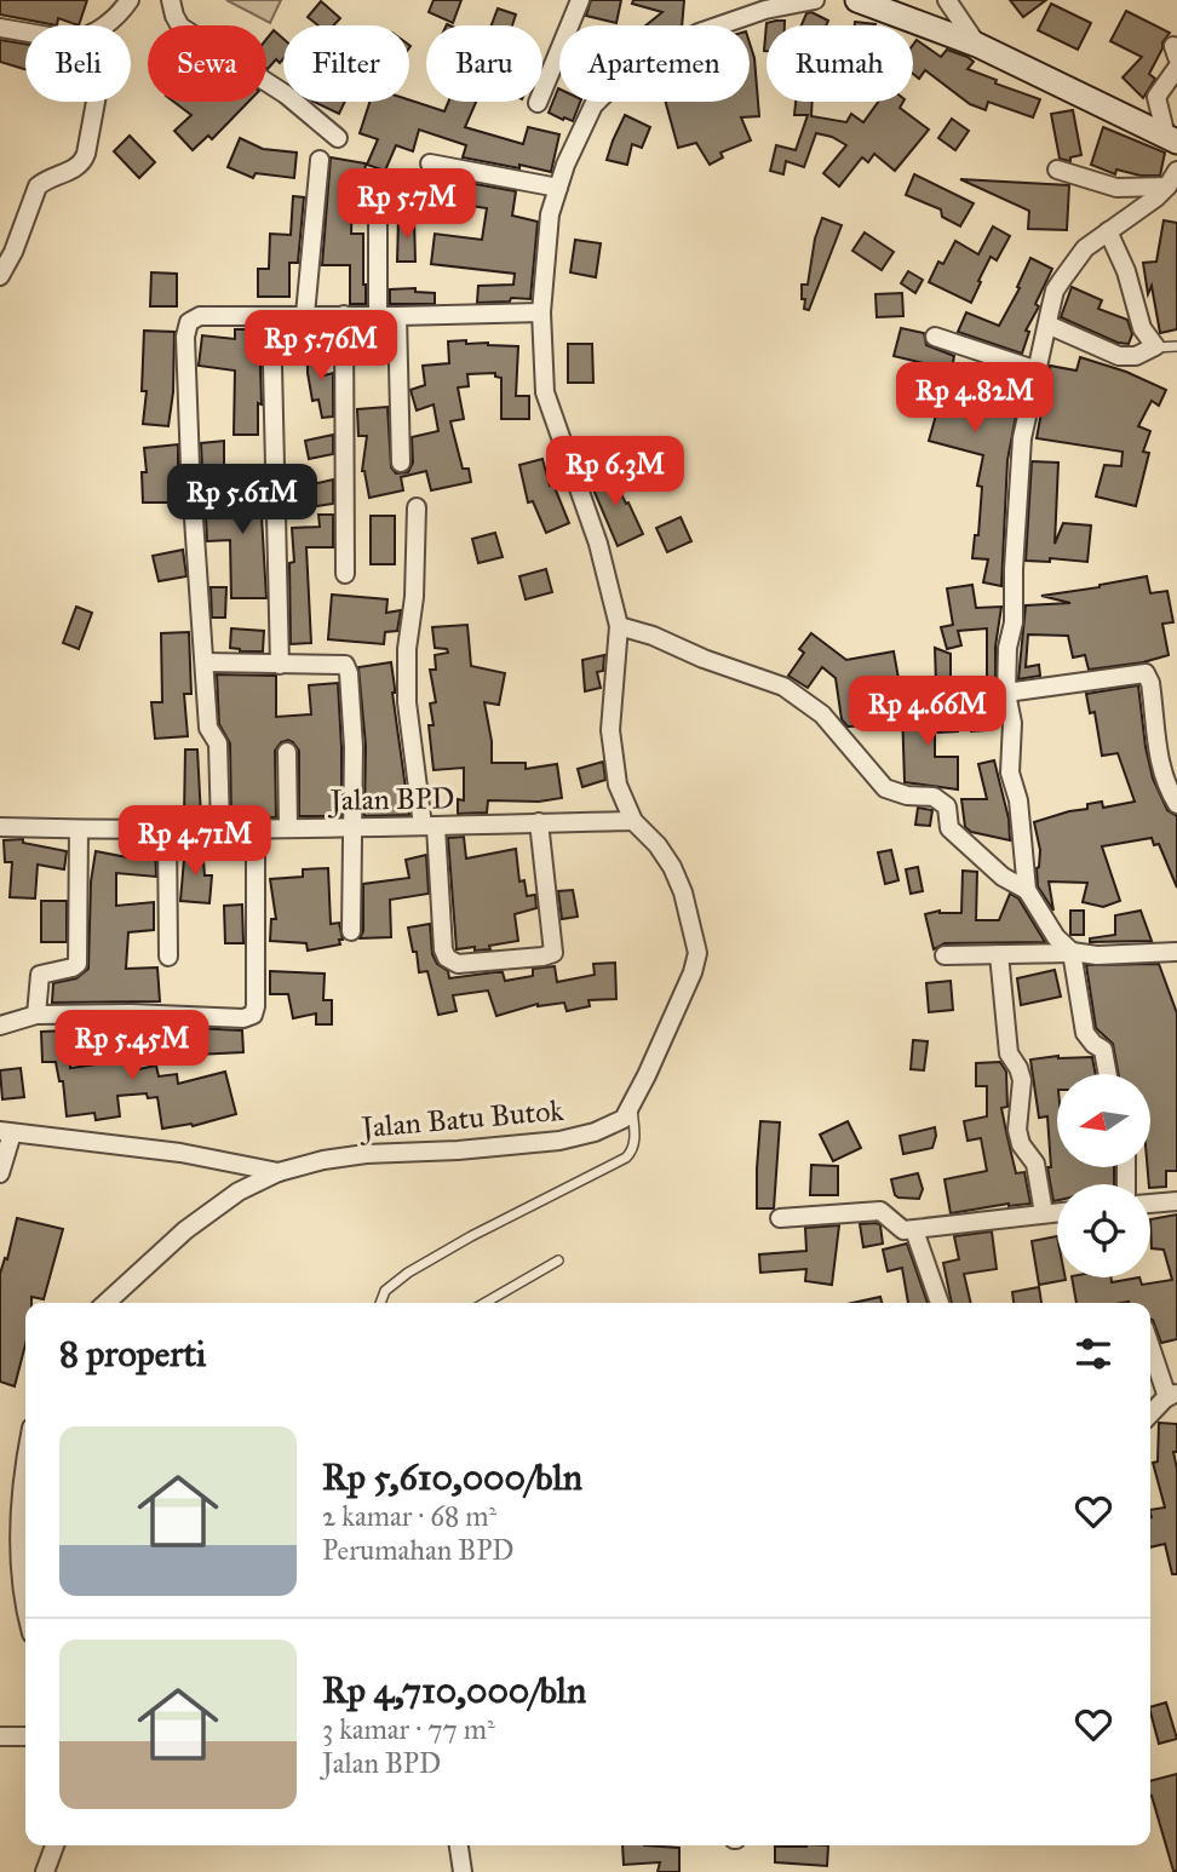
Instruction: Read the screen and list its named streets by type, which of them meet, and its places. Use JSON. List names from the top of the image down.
{
  "streets": {
    "street": ["Jalan BPD", "Jalan Batu Butok"]
  },
  "crossings": [
    ["Jalan BPD", "Jalan Batu Butok"]
  ],
  "north": "left",
  "page": {
    "chip": [
      "Beli",
      "Sewa",
      "Filter",
      "Baru",
      "Apartemen",
      "Rumah"
    ],
    "price": [
      "Rp 5.7M",
      "Rp 5.76M",
      "Rp 4.82M",
      "Rp 6.3M",
      "Rp 5.61M",
      "Rp 4.66M",
      "Rp 4.71M",
      "Rp 5.45M"
    ],
    "heading": "8 properti",
    "list": [
      {
        "name": "Rp 5,610,000/bln",
        "note": "2 kamar · 68 m² · Perumahan BPD"
      },
      {
        "name": "Rp 4,710,000/bln",
        "note": "3 kamar · 77 m² · Jalan BPD"
      }
    ]
  }
}
